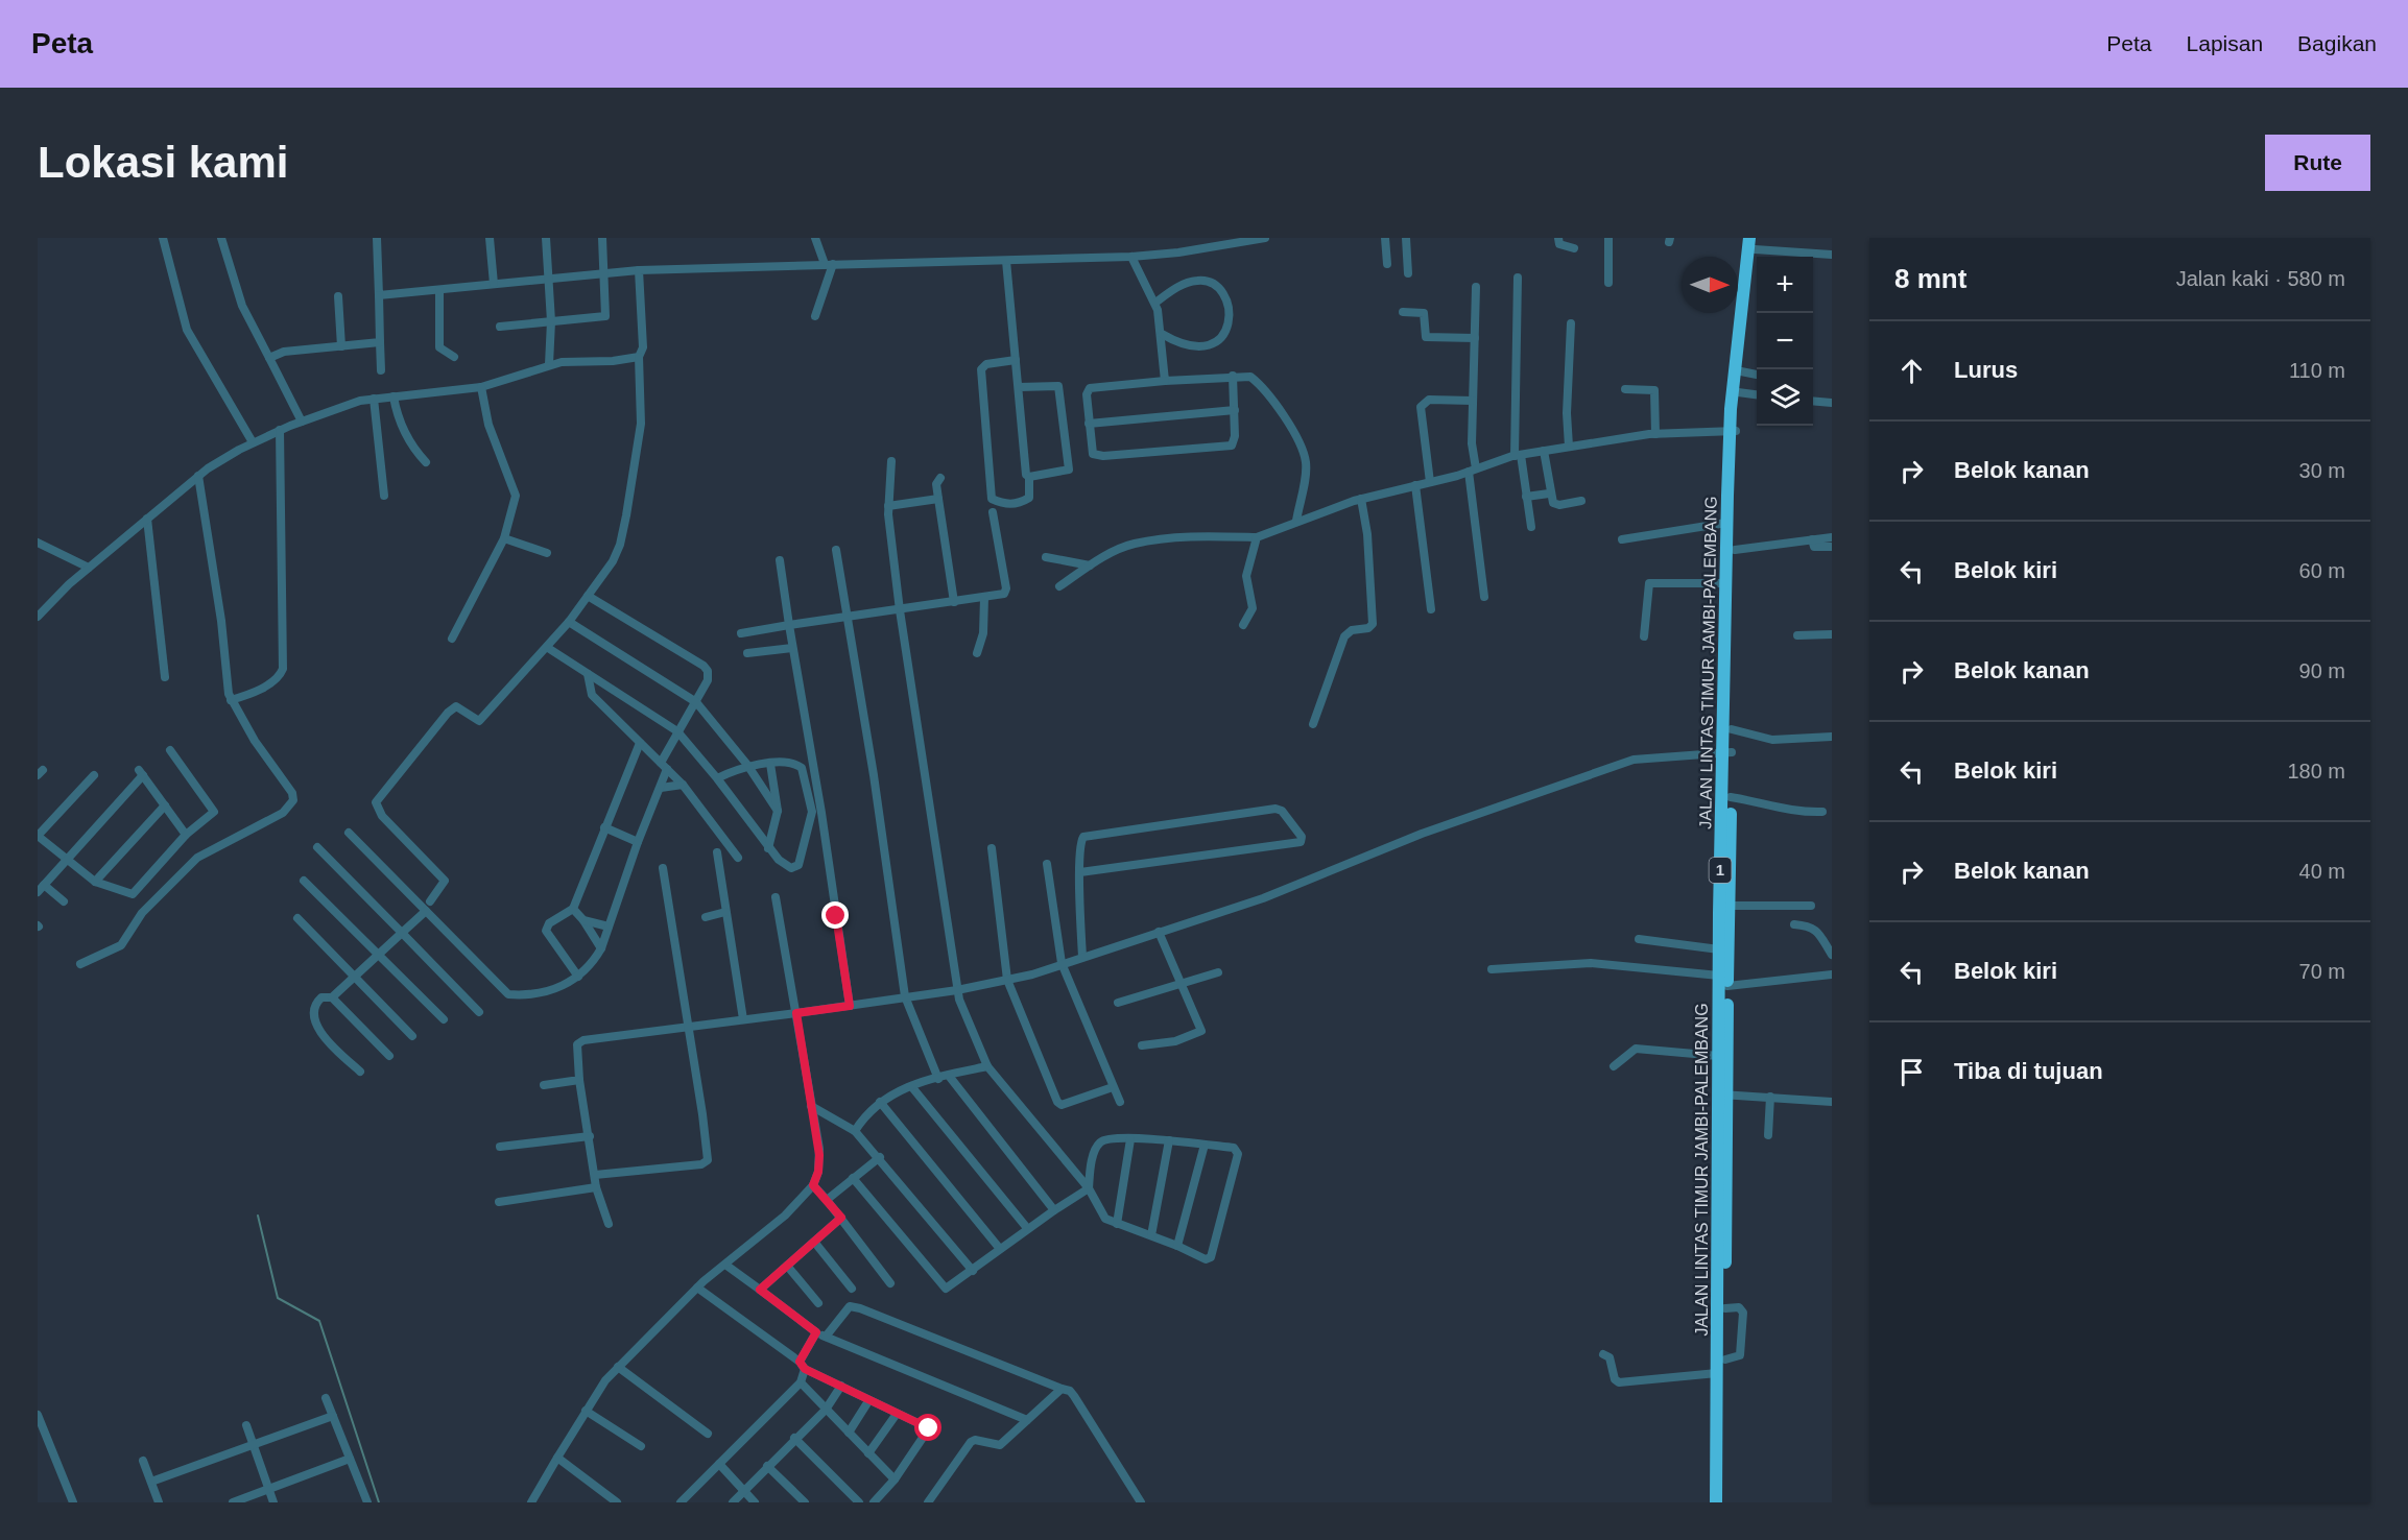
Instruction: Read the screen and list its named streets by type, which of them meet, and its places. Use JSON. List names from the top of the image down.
{
  "streets": {
    "highway": ["JALAN LINTAS TIMUR JAMBI-PALEMBANG", "1"]
  },
  "north": "right",
  "page": {
    "header": "Peta",
    "nav": ["Peta", "Lapisan", "Bagikan"],
    "buttons": "Rute",
    "title": "Lokasi kami",
    "heading": ["8 mnt", "Jalan kaki · 580 m"],
    "map_buttons": ["+", "−"],
    "list": [
      ["Lurus", "110 m"],
      ["Belok kanan", "30 m"],
      ["Belok kiri", "60 m"],
      ["Belok kanan", "90 m"],
      ["Belok kiri", "180 m"],
      ["Belok kanan", "40 m"],
      ["Belok kiri", "70 m"],
      "Tiba di tujuan"
    ]
  }
}
